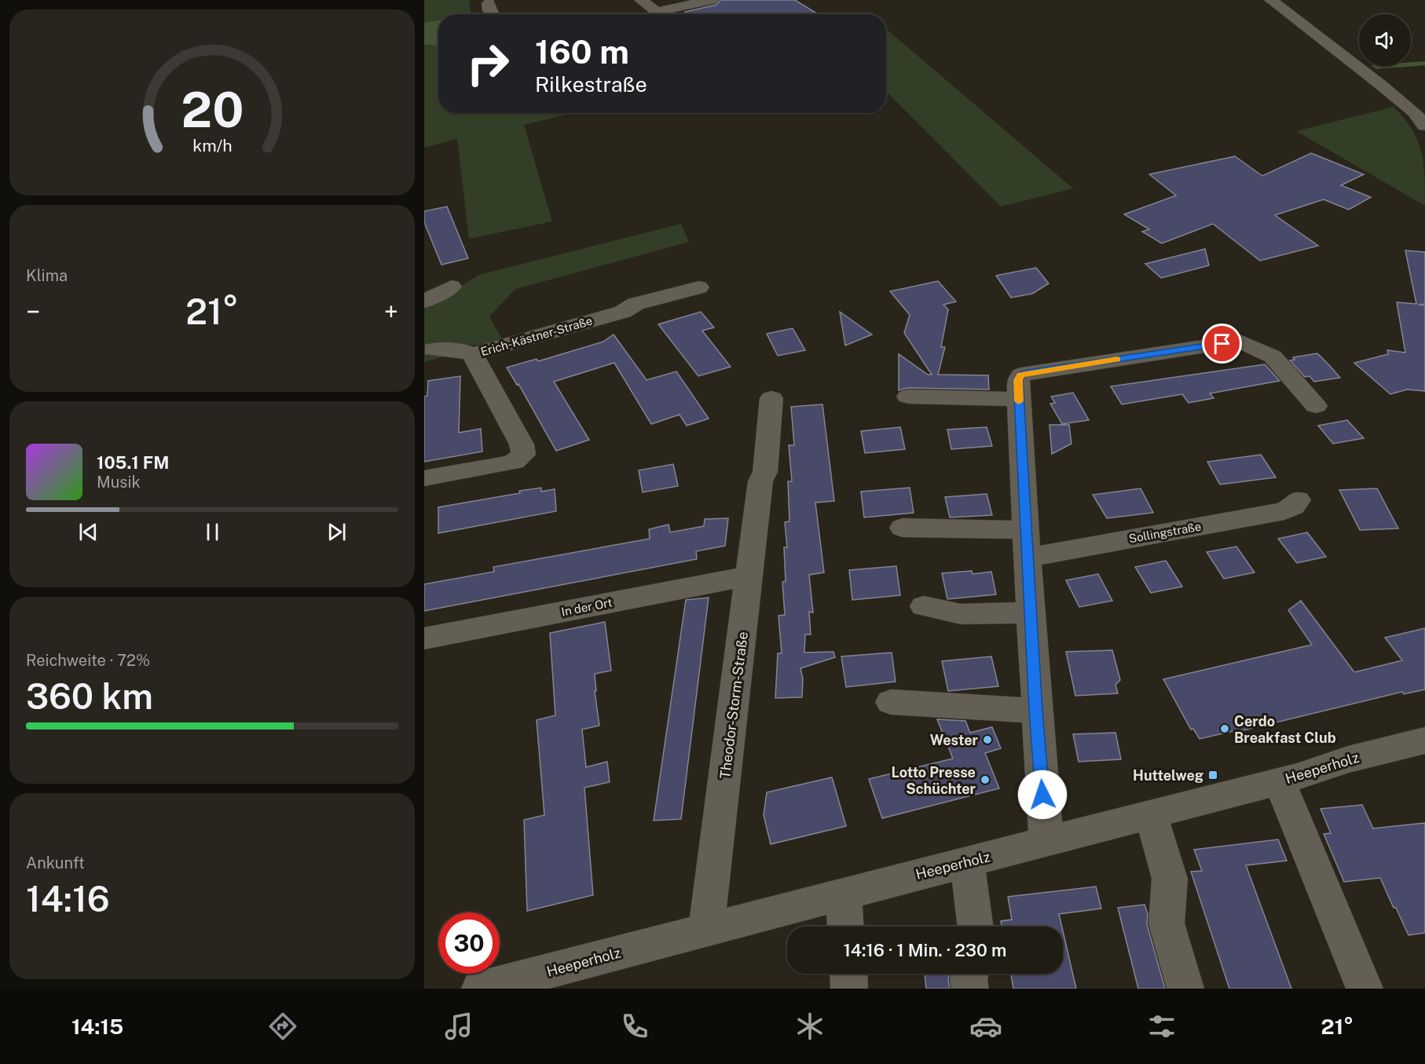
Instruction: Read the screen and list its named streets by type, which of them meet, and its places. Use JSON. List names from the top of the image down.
{
  "streets": {
    "street": [
      "Erich-Kästner-Straße",
      "Sollingstraße",
      "In der Ort",
      "Theodor-Storm-Straße",
      "Heeperholz"
    ]
  },
  "crossings": [
    ["In der Ort", "Theodor-Storm-Straße"],
    ["Theodor-Storm-Straße", "Heeperholz"]
  ],
  "places": {
    "other": ["Cerdo Breakfast Club", "Wester", "Lotto Presse Schüchter"],
    "transit": ["Huttelweg"]
  },
  "page": {
    "turn": ["160 m", "Rilkestraße"],
    "tile": [
      "Klima",
      ["Reichweite · 72%", "360 km"],
      ["Ankunft", "14:16"]
    ],
    "heat": ["−", "21°", "+"],
    "song": ["105.1 FM", "Musik"],
    "limit": "30",
    "trip": "14:16 · 1 Min. · 230 m",
    "tabs": ["14:15", "21°"],
    "gauge": ["20", "km/h"]
  }
}
